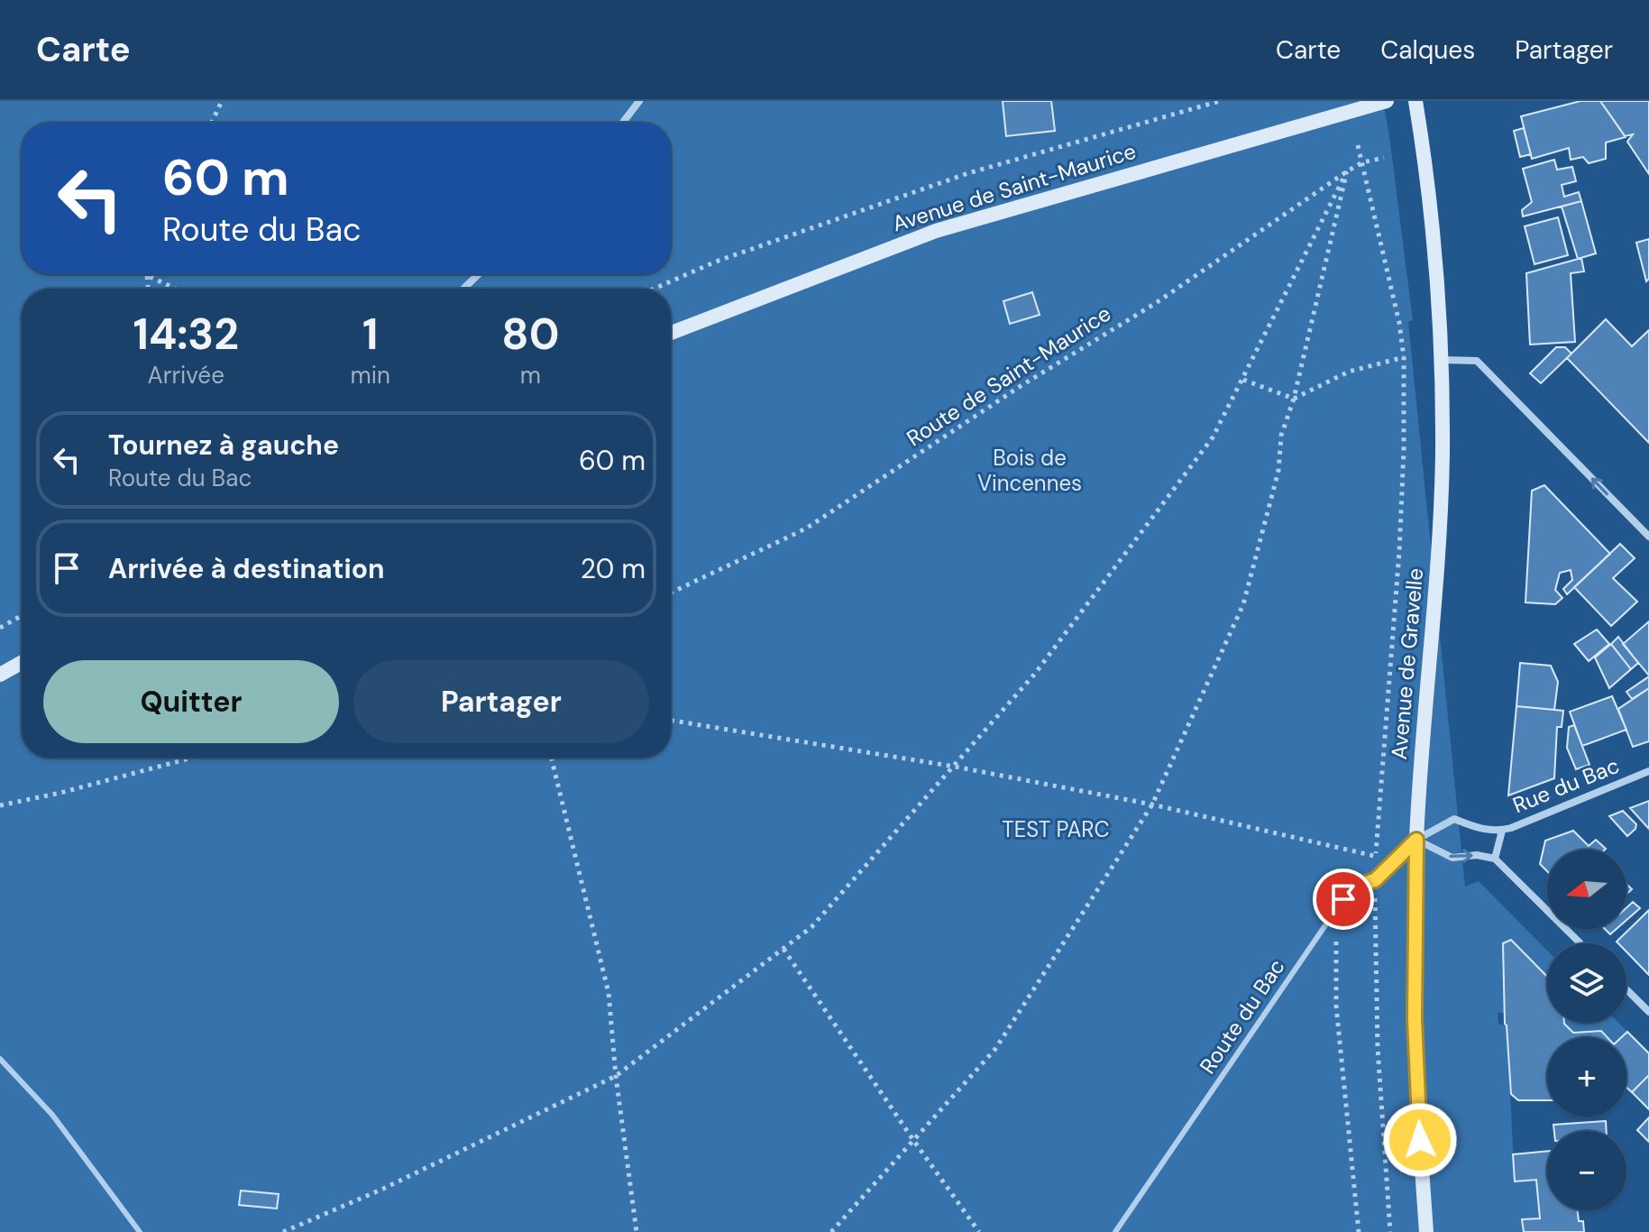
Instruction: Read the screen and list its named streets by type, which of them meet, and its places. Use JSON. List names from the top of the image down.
{
  "streets": {
    "street": ["Avenue de Saint-Maurice", "Avenue de Gravelle", "Rue du Bac"],
    "lane": ["Route du Bac"],
    "path": ["Route de Saint-Maurice"]
  },
  "crossings": [
    ["Route de Saint-Maurice", "Avenue de Gravelle"],
    ["Avenue de Gravelle", "Rue du Bac"],
    ["Avenue de Gravelle", "Route du Bac"],
    ["Rue du Bac", "Route du Bac"]
  ],
  "parks": ["Bois de Vincennes", "TEST PARC"],
  "north": "left",
  "page": {
    "header": "Carte",
    "nav": ["Carte", "Calques", "Partager"],
    "turn": ["60 m", "Route du Bac"],
    "eta": [
      "14:32",
      "Arrivée",
      "1",
      "min",
      "80",
      "m"
    ],
    "list": [
      {
        "name": "Tournez à gauche",
        "note": "Route du Bac",
        "value": "60 m"
      },
      {
        "name": "Arrivée à destination",
        "value": "20 m"
      }
    ],
    "buttons": ["Quitter", "Partager"],
    "map_buttons": ["+", "−"]
  }
}
